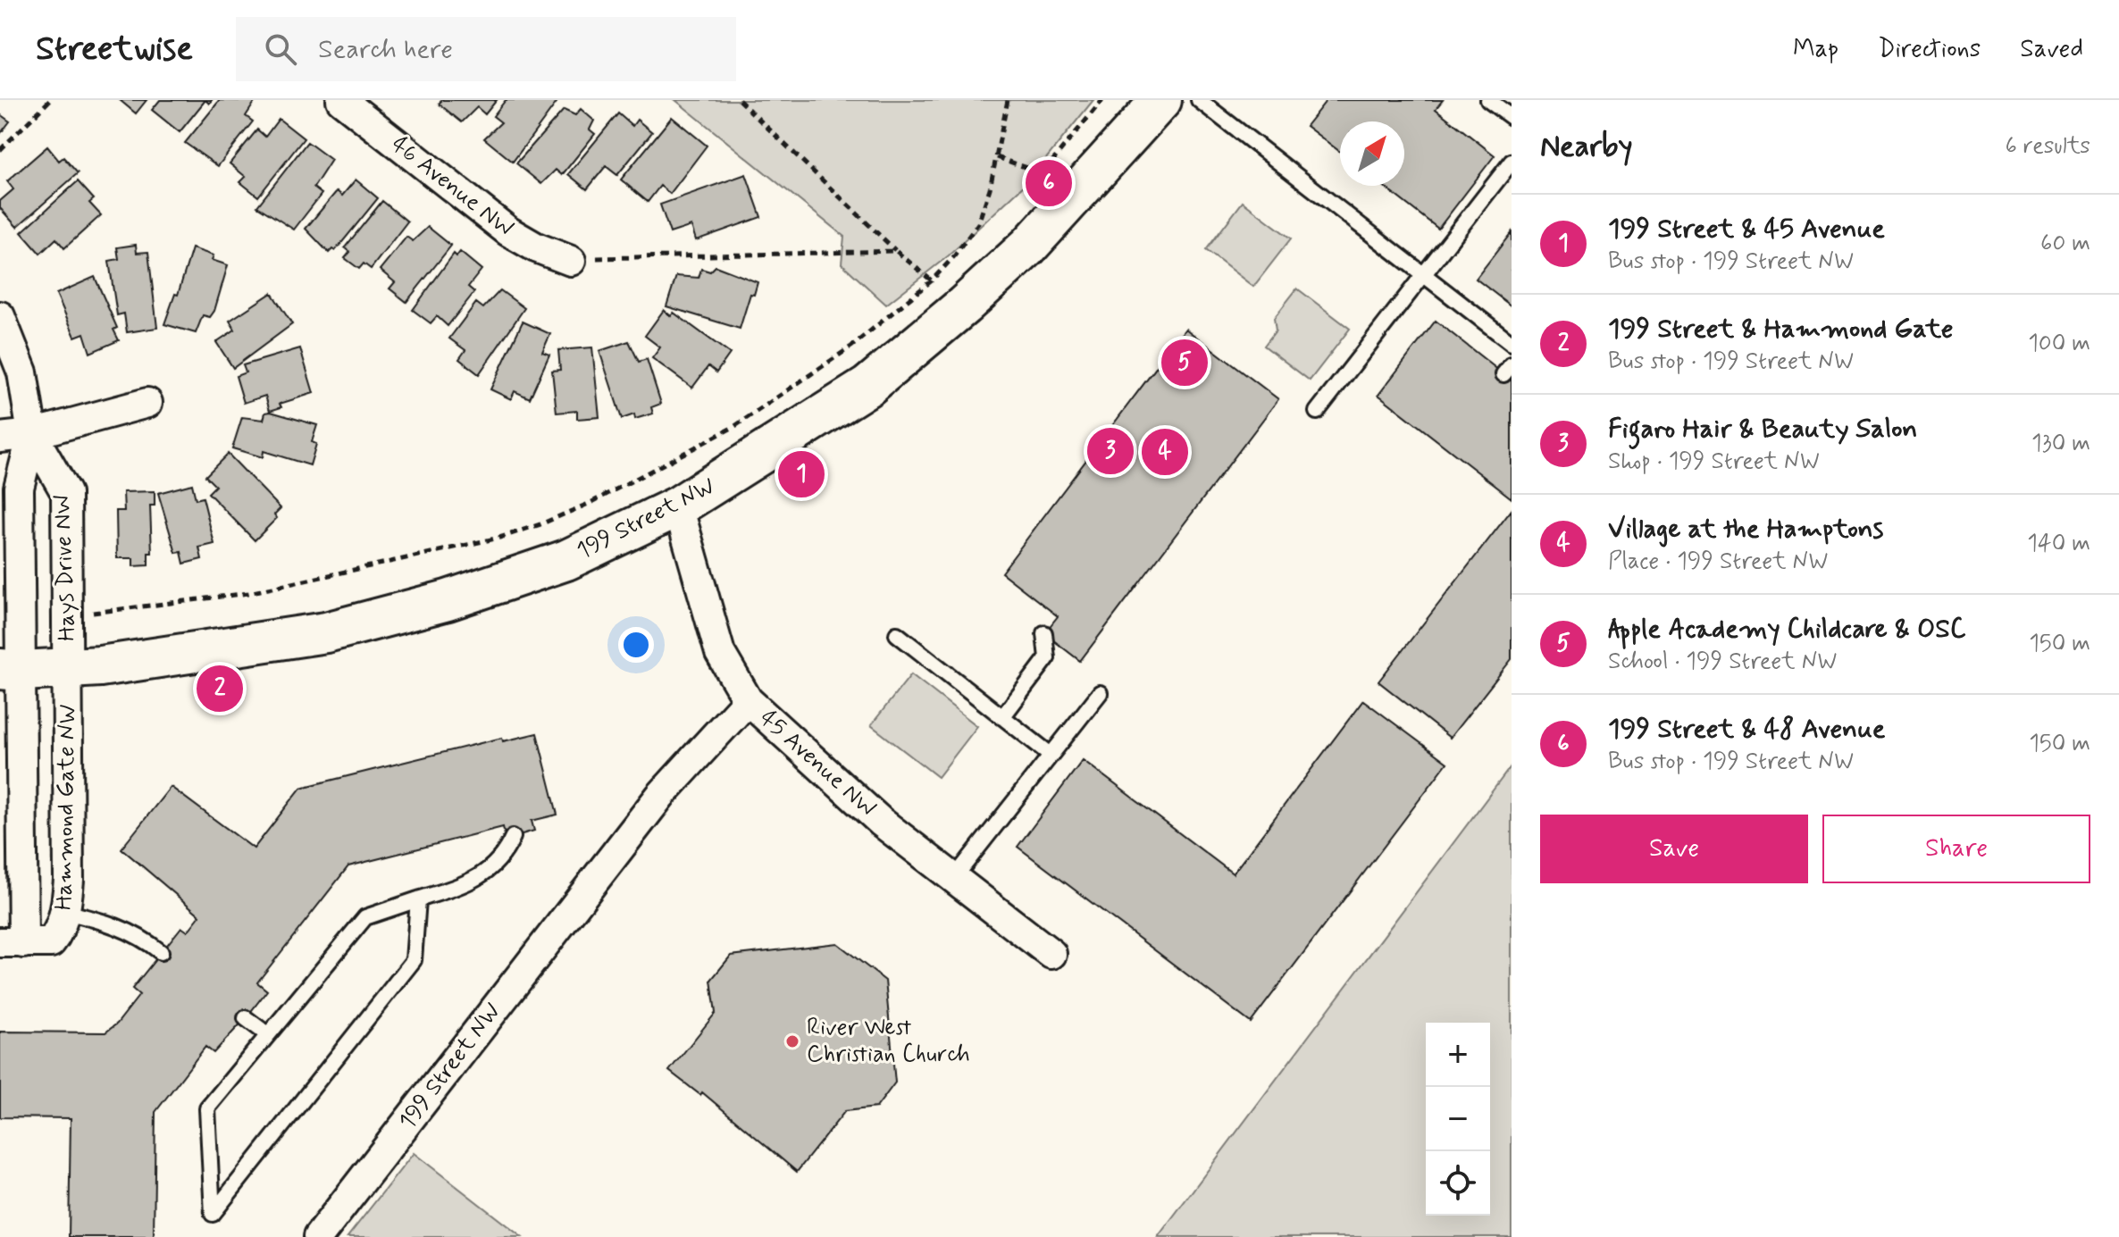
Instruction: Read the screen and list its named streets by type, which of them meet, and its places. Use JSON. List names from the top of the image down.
{
  "streets": {
    "main road": ["199 Street NW"],
    "street": [
      "46 Avenue NW",
      "Hays Drive NW",
      "45 Avenue NW",
      "Hammond Gate NW"
    ]
  },
  "crossings": [
    ["199 Street NW", "Hays Drive NW"],
    ["199 Street NW", "45 Avenue NW"],
    ["199 Street NW", "Hammond Gate NW"],
    ["Hays Drive NW", "Hammond Gate NW"]
  ],
  "places": ["River West Christian Church"],
  "north": "top right",
  "page": {
    "header": "Streetwise",
    "search": "Search here",
    "nav": ["Map", "Directions", "Saved"],
    "heading": ["Nearby", "6 results"],
    "pins": [
      "6",
      "5",
      "3",
      "4",
      "1",
      "2"
    ],
    "list": [
      {
        "mark": "1",
        "name": "199 Street & 45 Avenue",
        "note": "Bus stop · 199 Street NW",
        "value": "60 m"
      },
      {
        "mark": "2",
        "name": "199 Street & Hammond Gate",
        "note": "Bus stop · 199 Street NW",
        "value": "100 m"
      },
      {
        "mark": "3",
        "name": "Figaro Hair & Beauty Salon",
        "note": "Shop · 199 Street NW",
        "value": "130 m"
      },
      {
        "mark": "4",
        "name": "Village at the Hamptons",
        "note": "Place · 199 Street NW",
        "value": "140 m"
      },
      {
        "mark": "5",
        "name": "Apple Academy Childcare & OSC",
        "note": "School · 199 Street NW",
        "value": "150 m"
      },
      {
        "mark": "6",
        "name": "199 Street & 48 Avenue",
        "note": "Bus stop · 199 Street NW",
        "value": "150 m"
      }
    ],
    "buttons": ["Save", "Share"],
    "map_buttons": ["+", "−"]
  }
}
